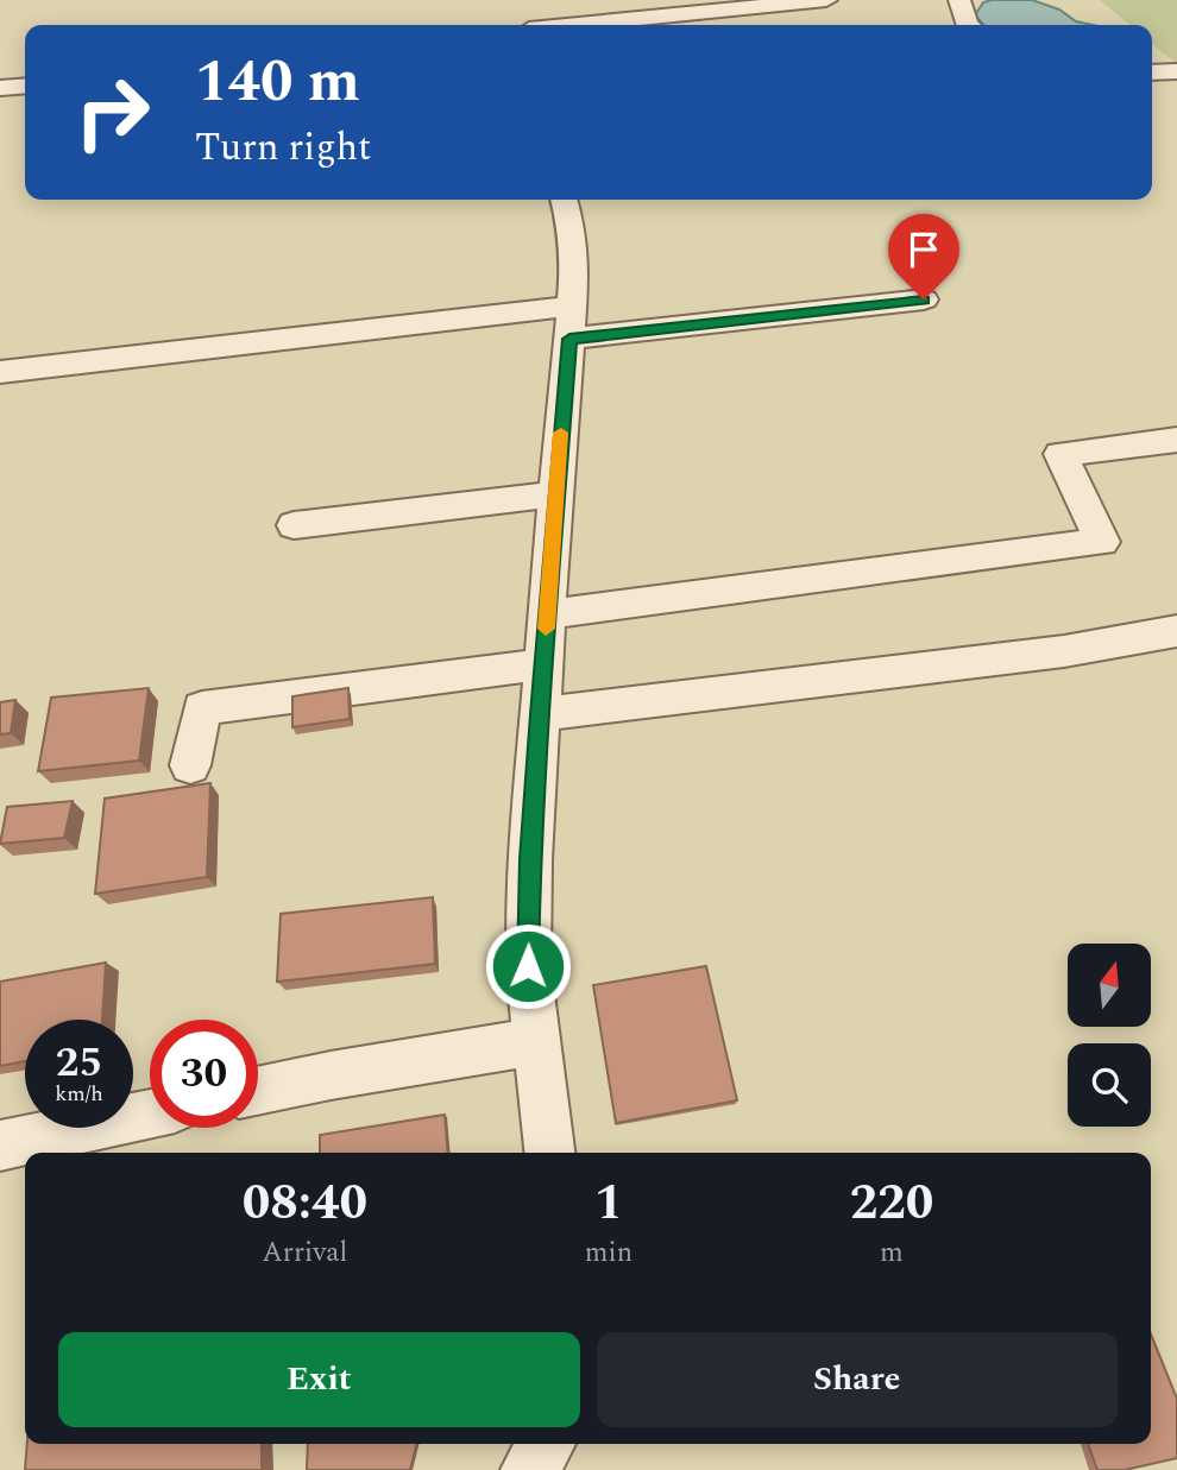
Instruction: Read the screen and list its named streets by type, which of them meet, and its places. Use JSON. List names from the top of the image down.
{
  "north": "top",
  "page": {
    "turn": ["140 m", "Turn right"],
    "speed": "25 km/h",
    "limit": "30",
    "eta": [
      "08:40",
      "Arrival",
      "1",
      "min",
      "220",
      "m"
    ],
    "buttons": ["Exit", "Share"]
  }
}
